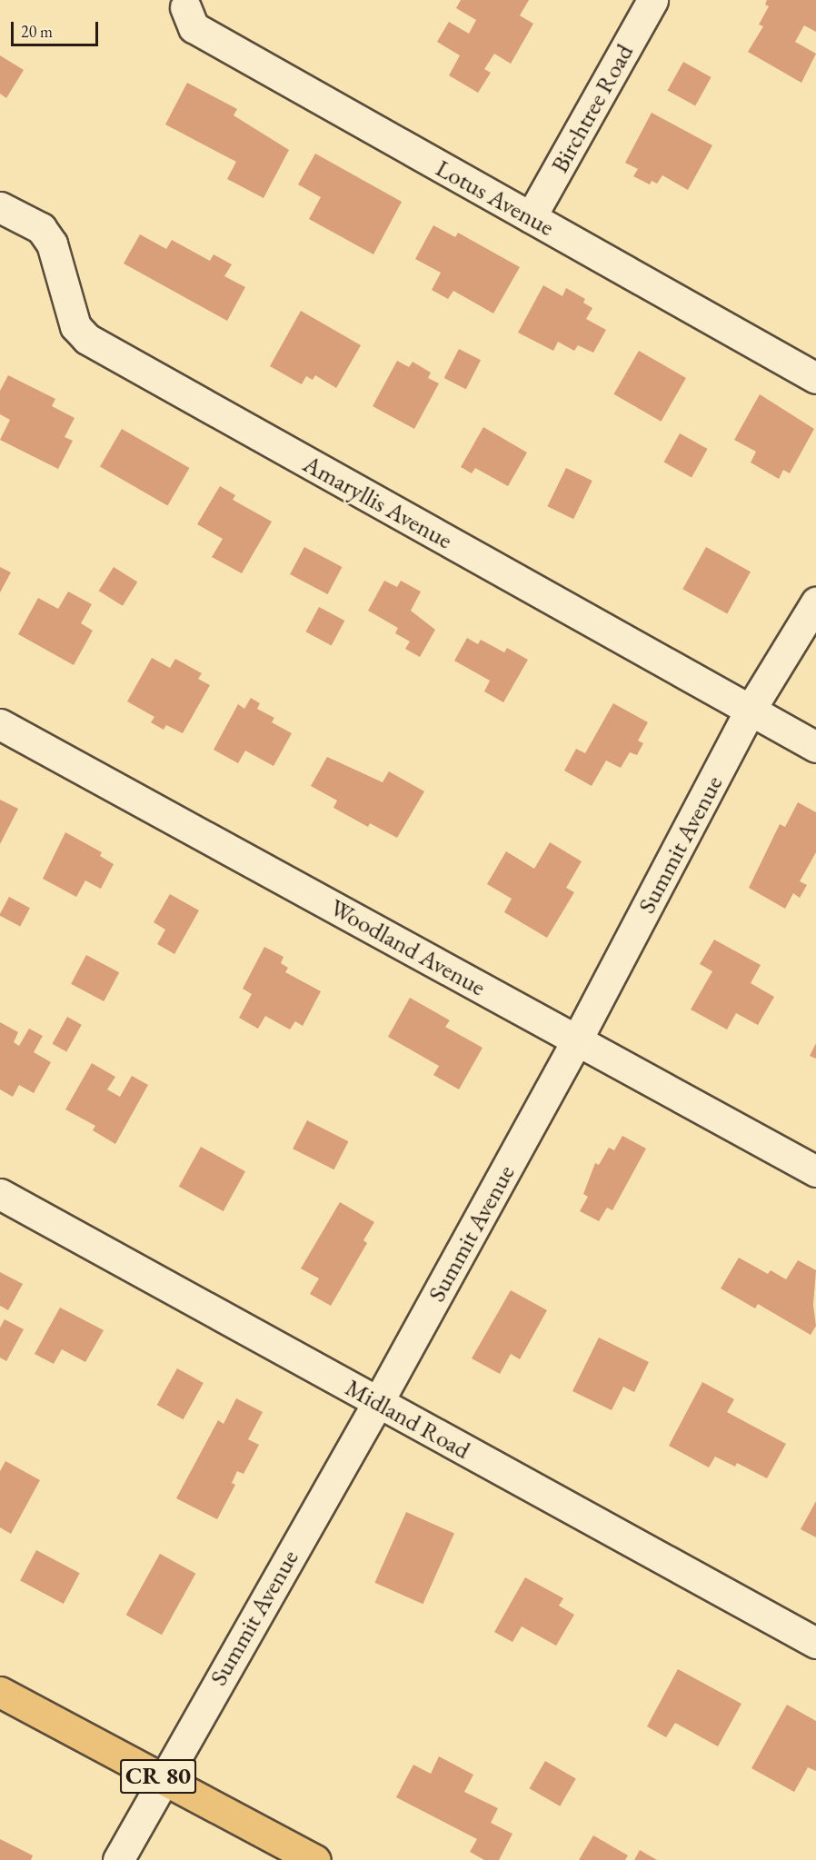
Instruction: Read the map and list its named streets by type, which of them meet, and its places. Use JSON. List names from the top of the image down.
{
  "streets": {
    "main road": ["CR 80"],
    "street": [
      "Birchtree Road",
      "Lotus Avenue",
      "Amaryllis Avenue",
      "Summit Avenue",
      "Woodland Avenue",
      "Midland Road"
    ]
  },
  "crossings": [
    ["Birchtree Road", "Lotus Avenue"],
    ["Amaryllis Avenue", "Summit Avenue"],
    ["Summit Avenue", "Woodland Avenue"],
    ["Summit Avenue", "Midland Road"],
    ["Summit Avenue", "CR 80"]
  ],
  "scale_bar": "20 m"
}
